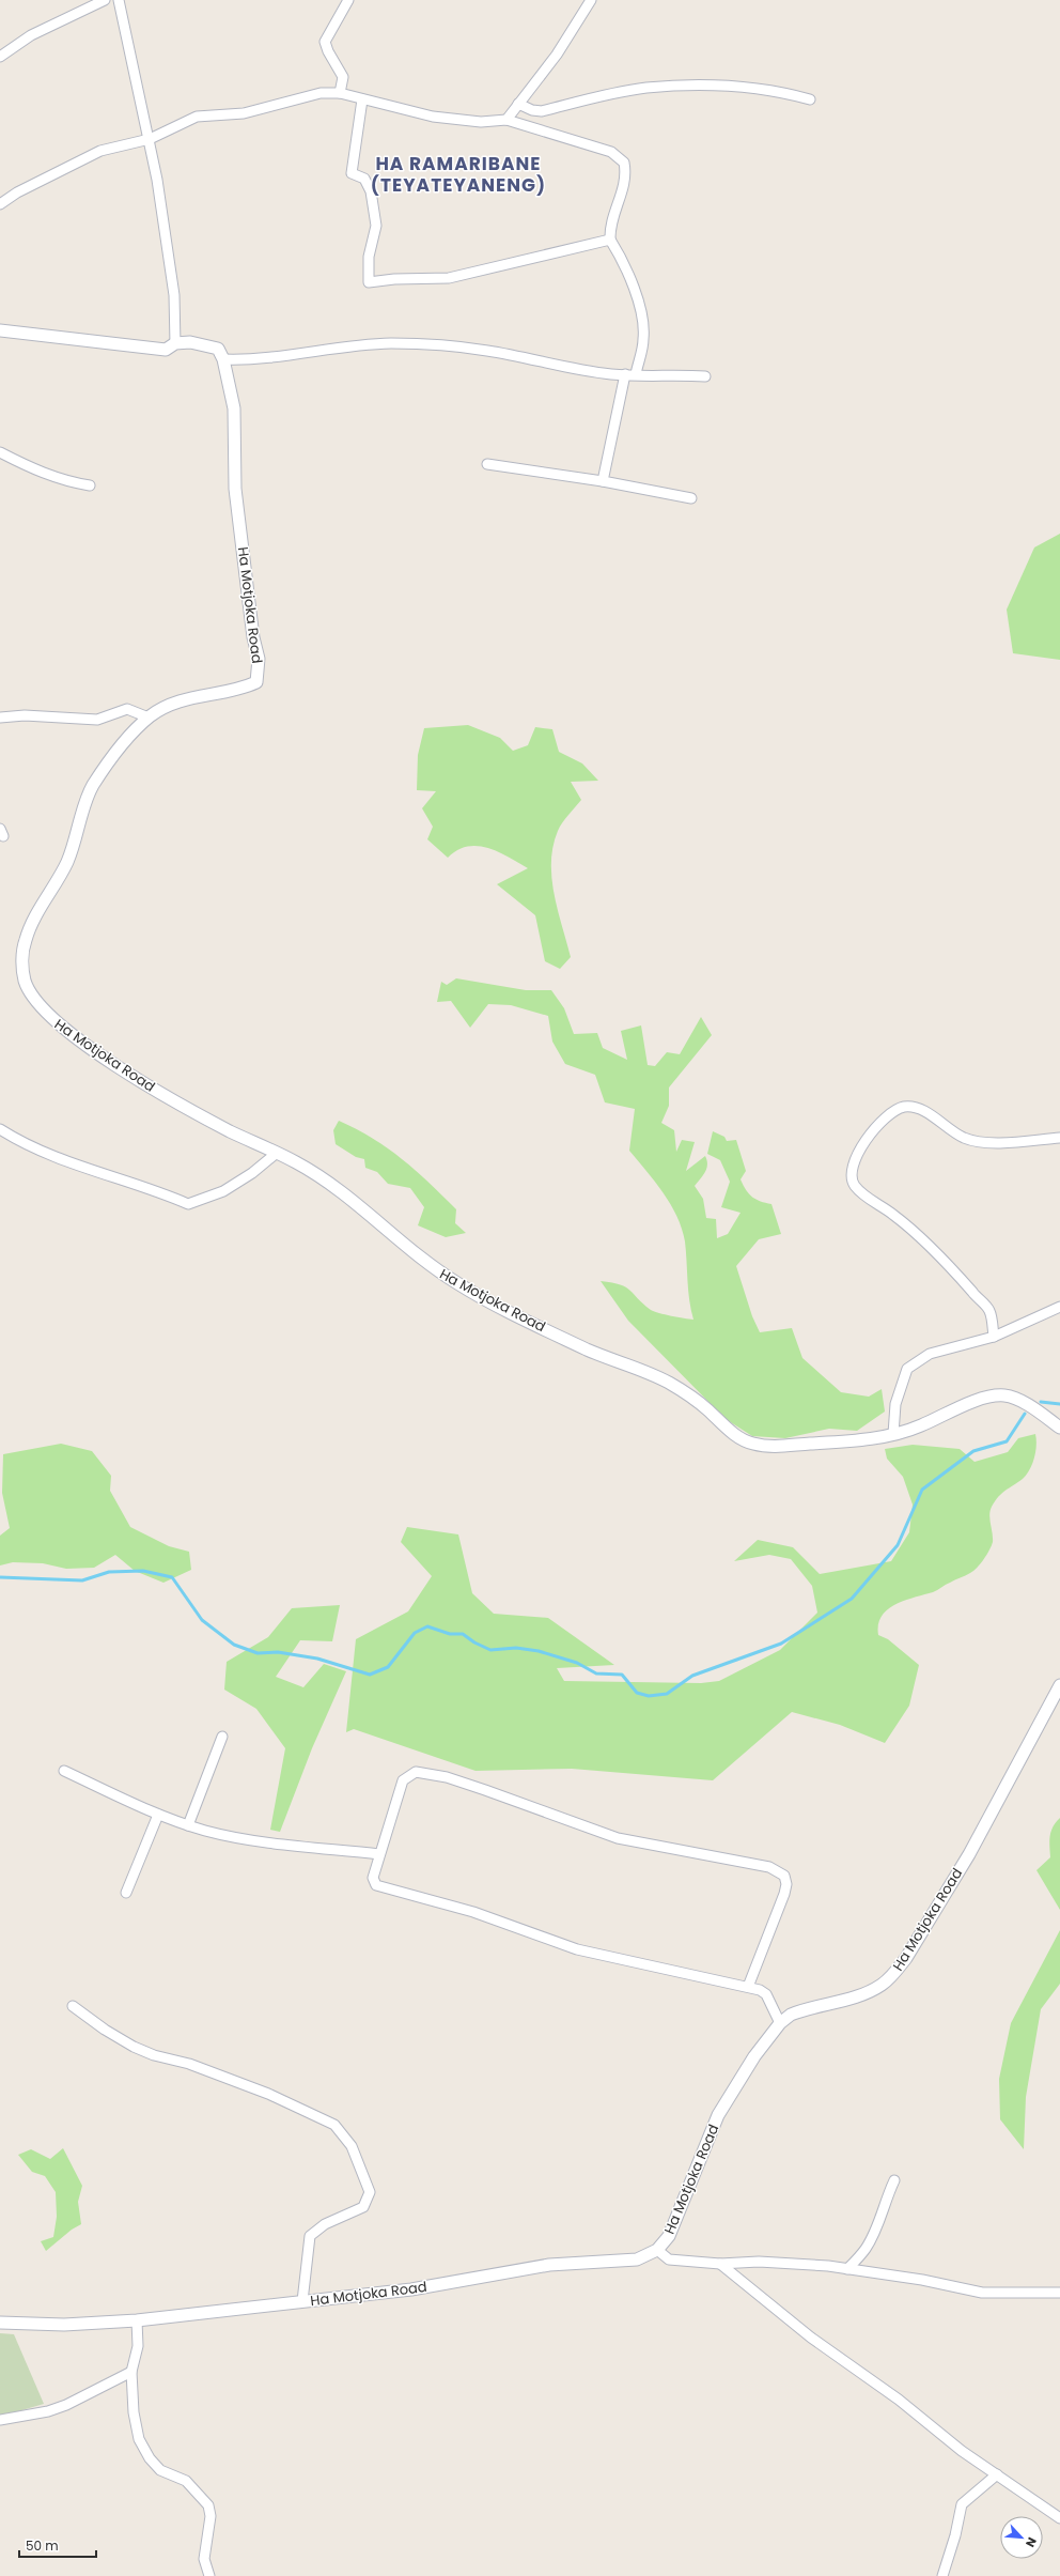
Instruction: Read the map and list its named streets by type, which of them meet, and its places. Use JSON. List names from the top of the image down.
{
  "streets": {
    "street": ["Ha Motjoka Road"]
  },
  "districts": ["HA RAMARIBANE (TEYATEYANENG)"],
  "scale_bar": "50 m",
  "north": "bottom right"
}
